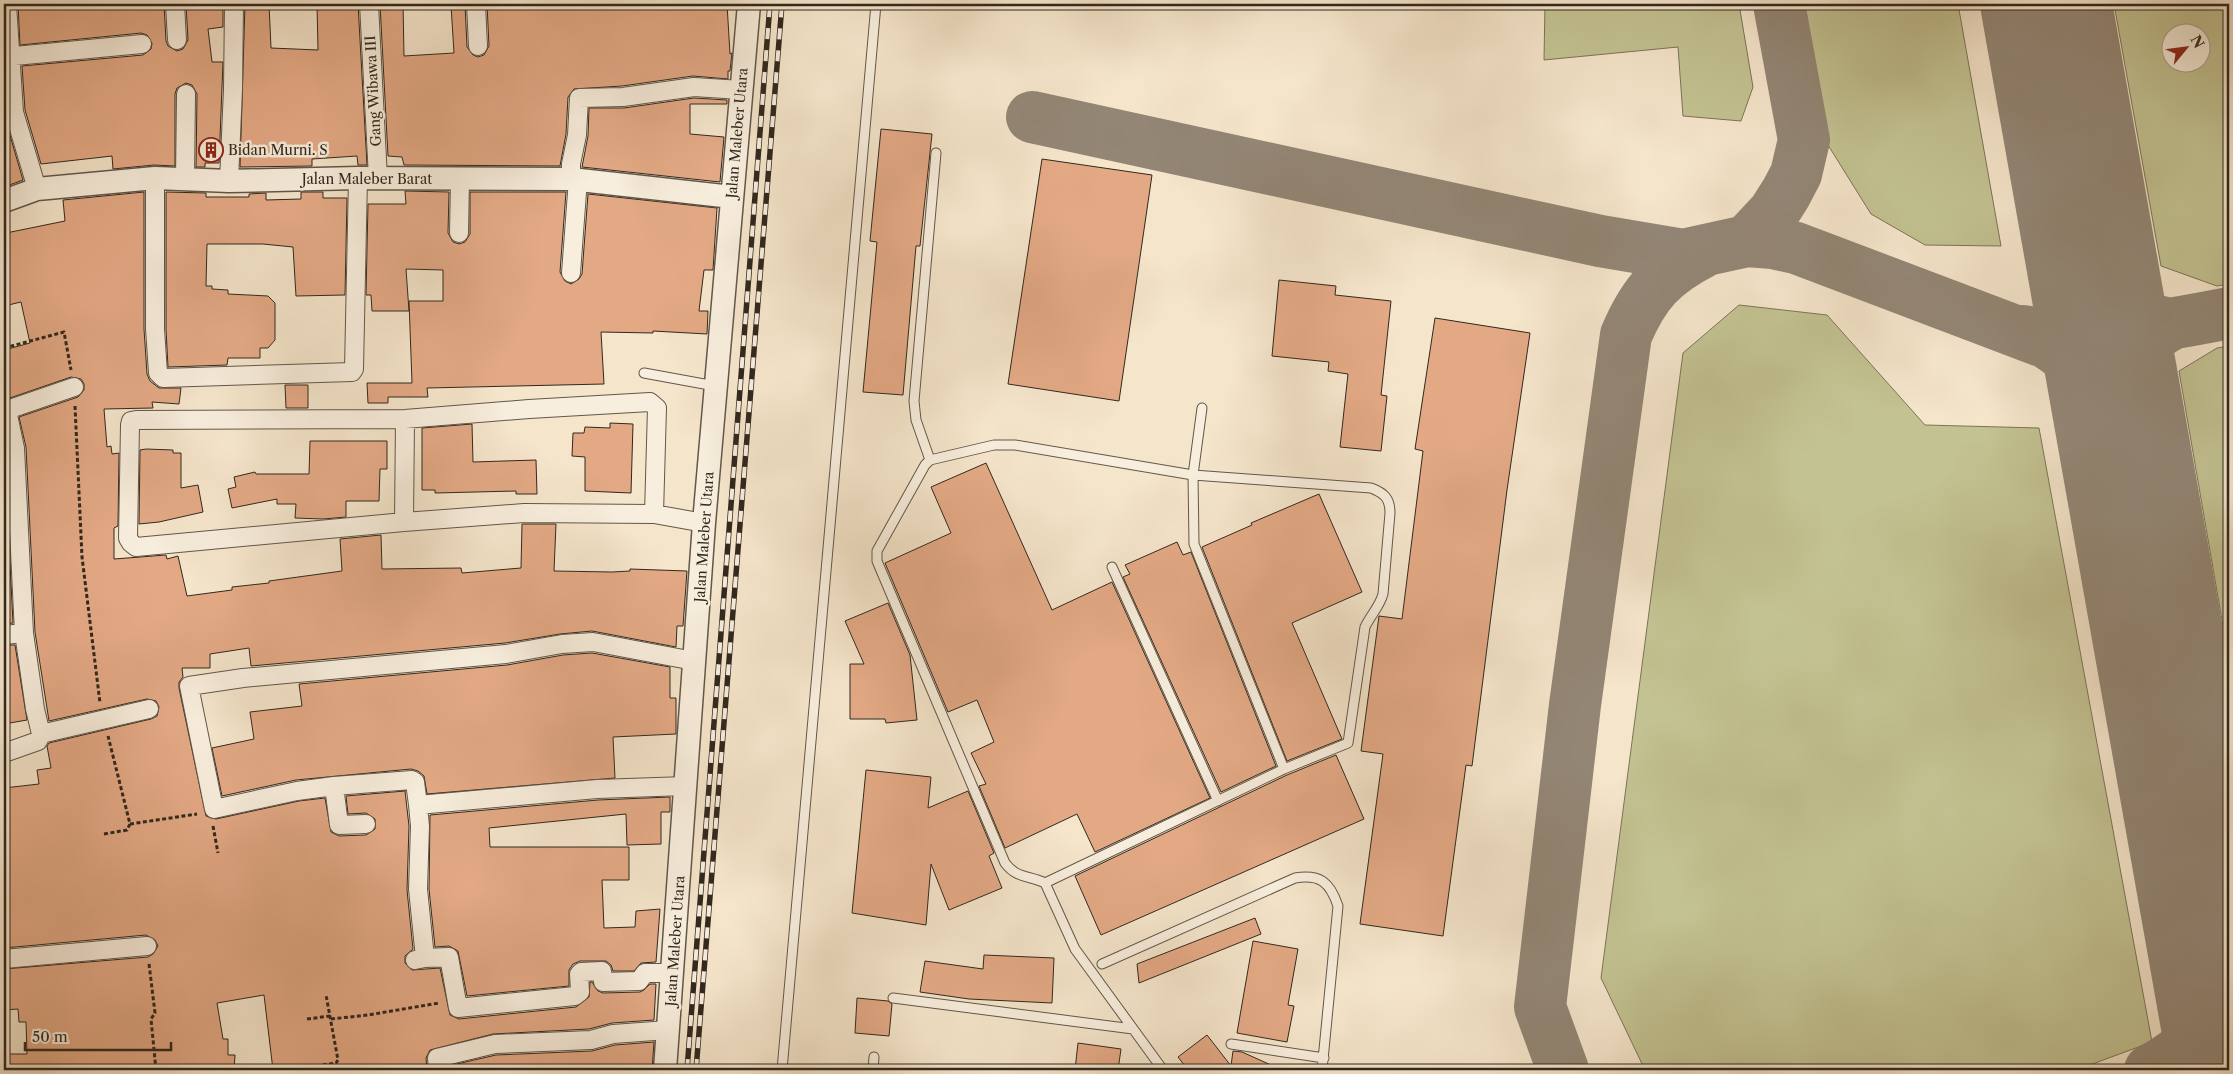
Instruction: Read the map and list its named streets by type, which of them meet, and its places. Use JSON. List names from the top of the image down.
{
  "streets": {
    "street": ["Gang Wibawa III", "Jalan Maleber Utara", "Jalan Maleber Barat"]
  },
  "crossings": [
    ["Gang Wibawa III", "Jalan Maleber Barat"],
    ["Jalan Maleber Utara", "Jalan Maleber Barat"]
  ],
  "places": {
    "building": ["Bidan Murni. S"]
  },
  "scale_bar": "50 m",
  "north": "top right"
}
